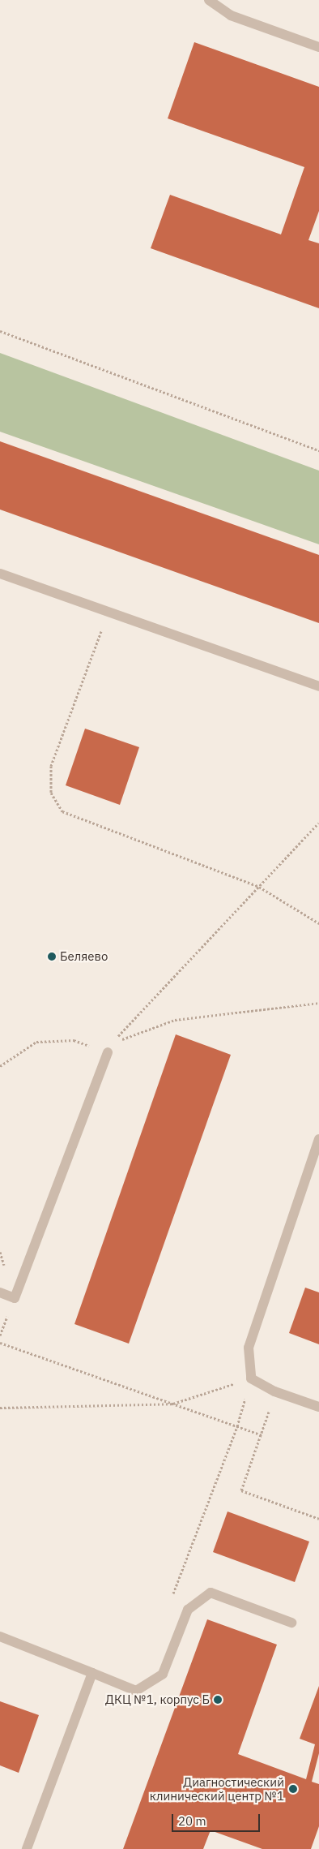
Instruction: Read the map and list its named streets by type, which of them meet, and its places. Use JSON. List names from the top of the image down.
{
  "places": ["Беляево", "ДКЦ №1, корпус Б", "Диагностический клинический центр №1"],
  "scale_bar": "20 m"
}
